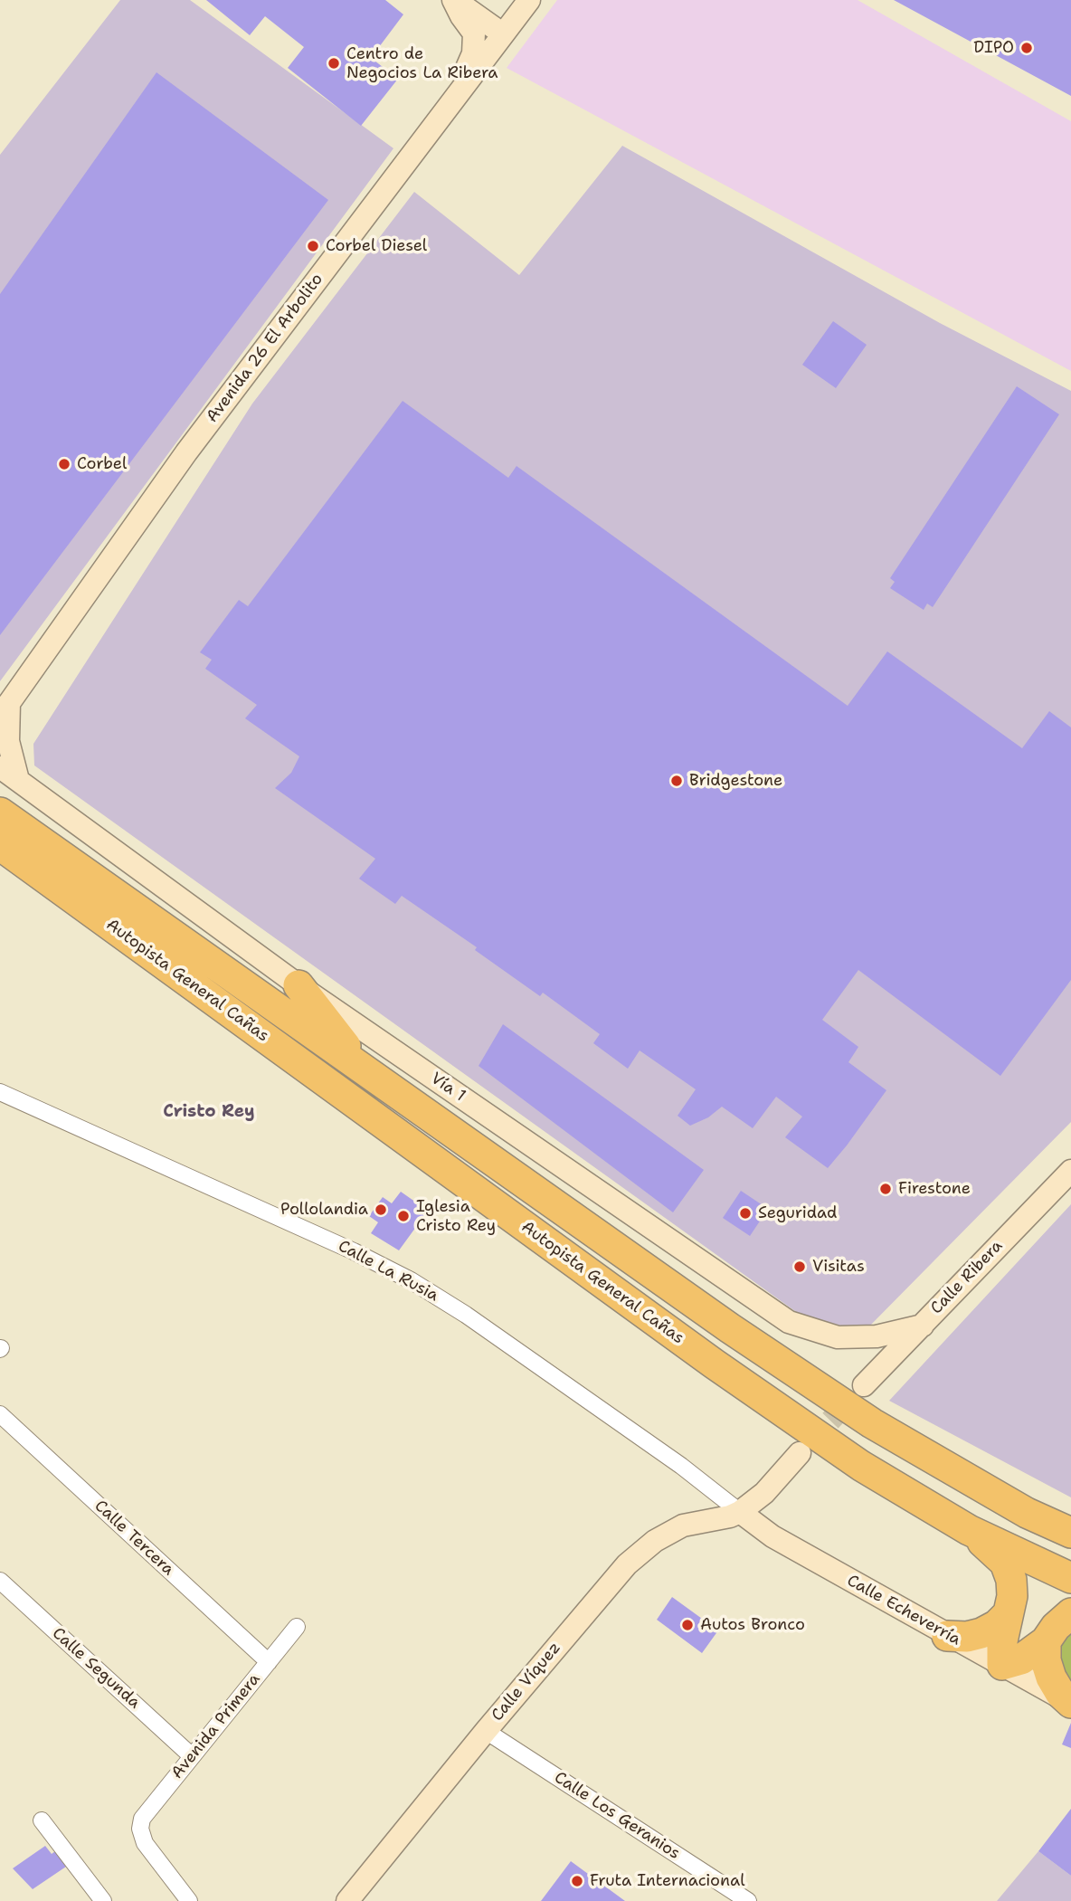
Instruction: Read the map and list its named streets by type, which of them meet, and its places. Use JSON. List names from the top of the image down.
{
  "streets": {
    "highway": ["Autopista General Cañas"],
    "street": [
      "Avenida 26 El Arbolito",
      "Vía 1",
      "Calle La Rusia",
      "Calle Ribera",
      "Calle Tercera",
      "Calle Echeverría",
      "Calle Segunda",
      "Calle Víquez",
      "Avenida Primera",
      "Calle Los Geranios"
    ]
  },
  "crossings": [
    ["Avenida 26 El Arbolito", "Vía 1"],
    ["Vía 1", "Calle Ribera"],
    ["Calle La Rusia", "Calle Echeverría"],
    ["Calle La Rusia", "Calle Víquez"],
    ["Calle Tercera", "Avenida Primera"],
    ["Calle Echeverría", "Calle Víquez"],
    ["Calle Segunda", "Avenida Primera"],
    ["Calle Víquez", "Calle Los Geranios"]
  ],
  "districts": ["Cristo Rey"],
  "places": [
    "DIPO",
    "Centro de Negocios La Ribera",
    "Corbel Diesel",
    "Corbel",
    "Bridgestone",
    "Firestone",
    "Pollolandia",
    "Seguridad",
    "Iglesia Cristo Rey",
    "Visitas",
    "Autos Bronco",
    "Fruta Internacional"
  ]
}
